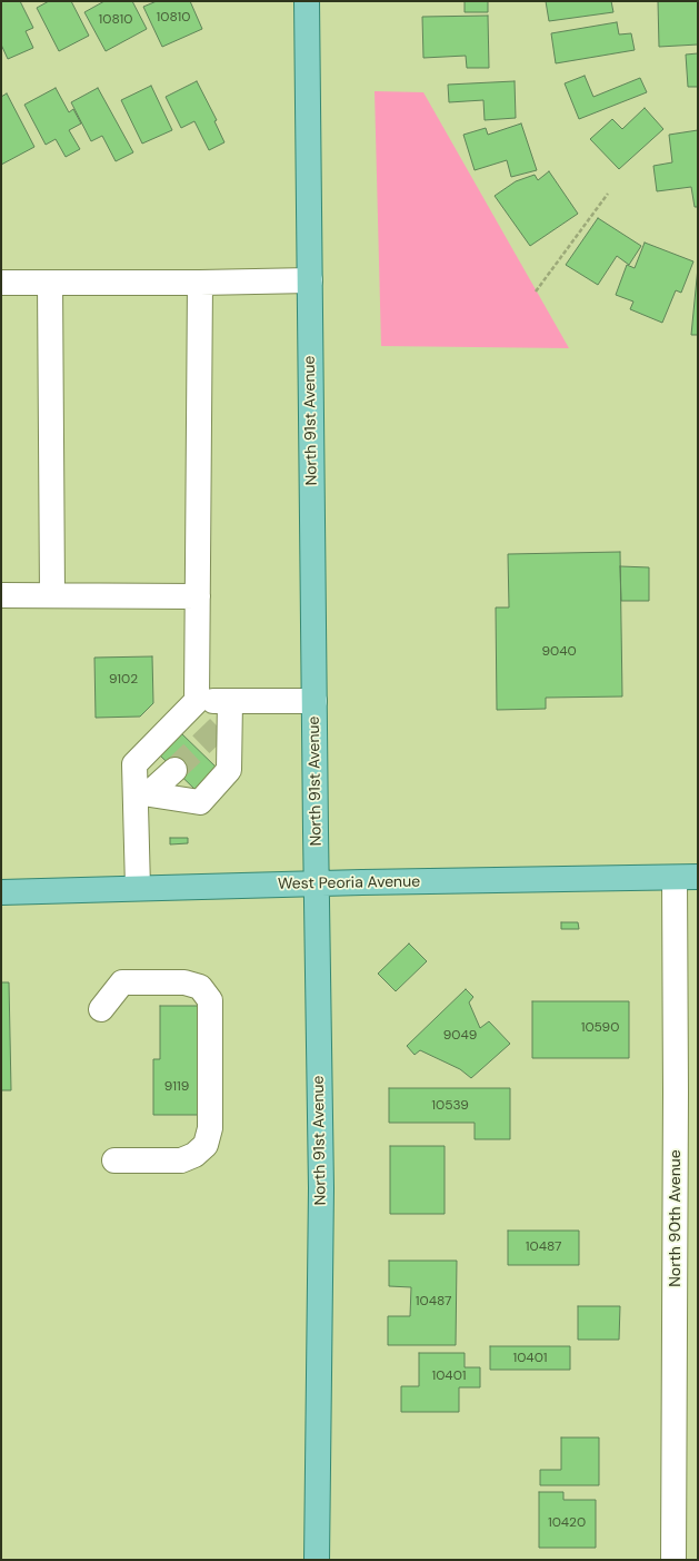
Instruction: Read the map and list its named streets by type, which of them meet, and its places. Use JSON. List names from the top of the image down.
{
  "streets": {
    "main road": ["North 91st Avenue", "West Peoria Avenue"],
    "street": ["North 90th Avenue"]
  },
  "crossings": [
    ["North 91st Avenue", "West Peoria Avenue"],
    ["West Peoria Avenue", "North 90th Avenue"]
  ],
  "house_numbers": [
    "10810",
    "10810",
    "9040",
    "9102",
    "10590",
    "9049",
    "9119",
    "10539",
    "10487",
    "10487",
    "10401",
    "10401",
    "10420"
  ]
}
